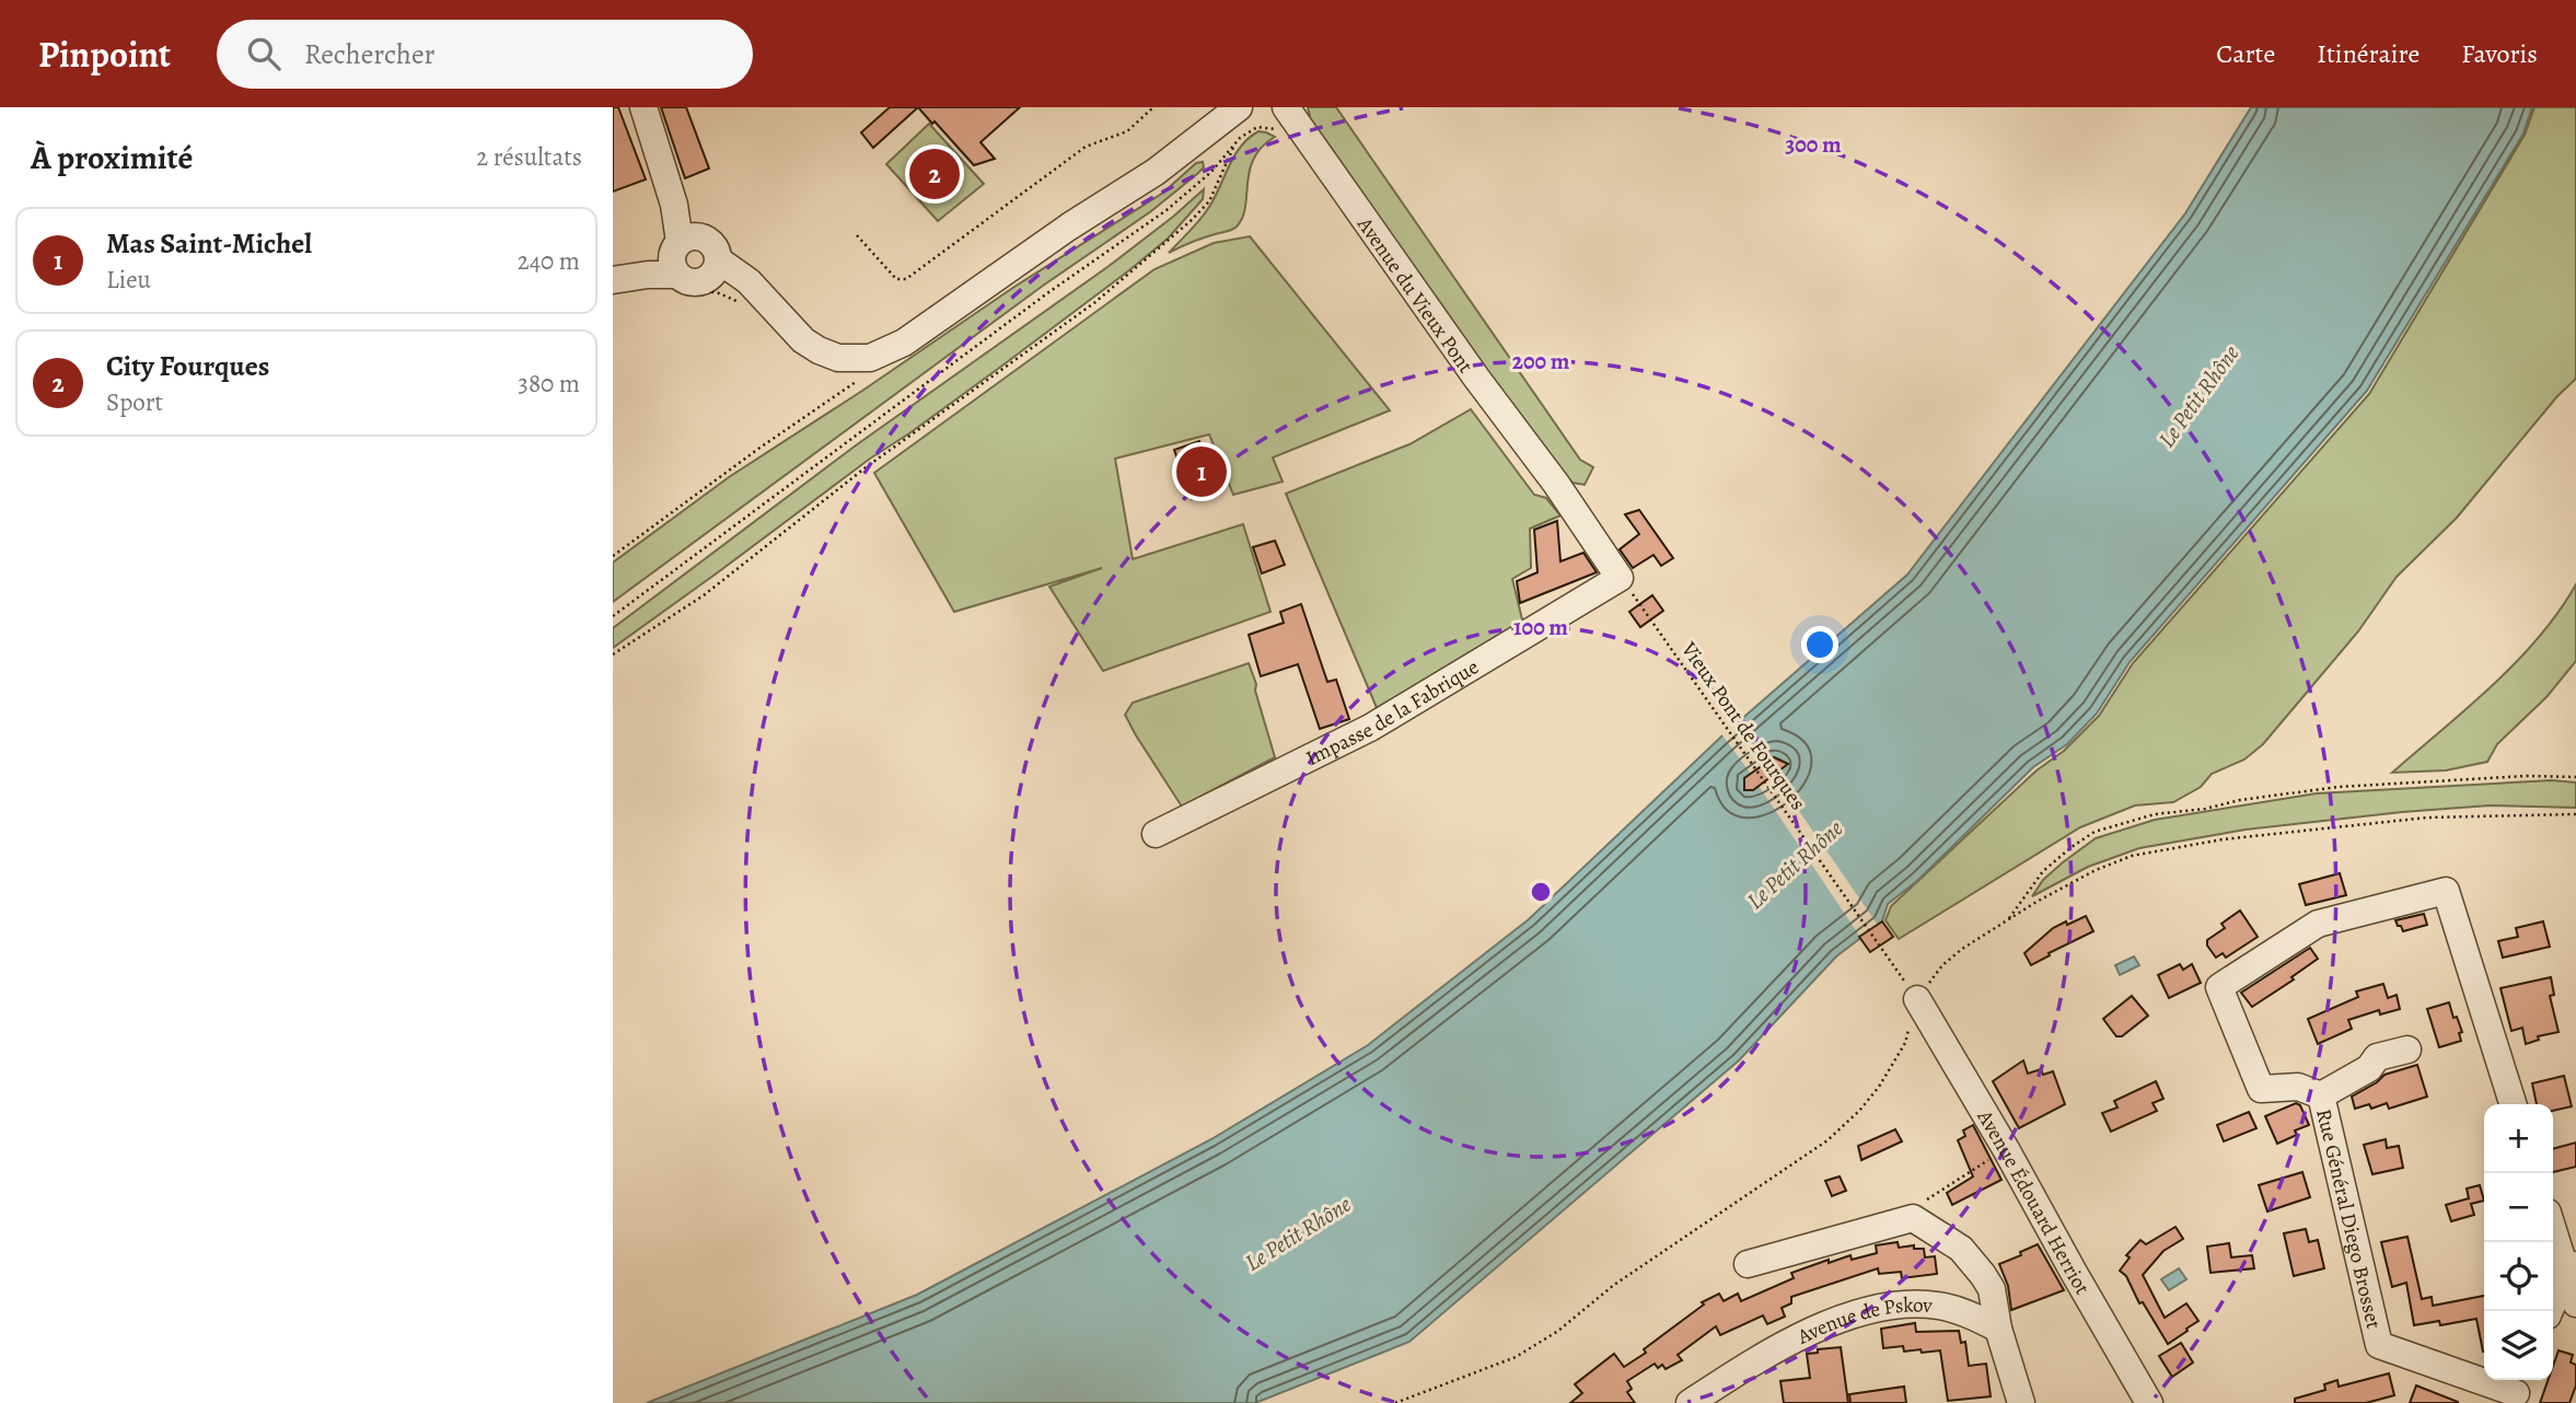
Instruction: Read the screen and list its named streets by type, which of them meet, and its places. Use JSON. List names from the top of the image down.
{
  "streets": {
    "street": [
      "Avenue du Vieux Pont",
      "Impasse de la Fabrique",
      "Avenue Édouard Herriot",
      "Rue Général Diego Brosset",
      "Avenue de Pskov"
    ],
    "path": ["Vieux Pont de Fourques"]
  },
  "crossings": [
    ["Avenue du Vieux Pont", "Impasse de la Fabrique"]
  ],
  "water": ["Le Petit Rhône"],
  "page": {
    "header": "Pinpoint",
    "search": "Rechercher",
    "nav": ["Carte", "Itinéraire", "Favoris"],
    "heading": ["À proximité", "2 résultats"],
    "pins": ["2", "1"],
    "list": [
      {
        "mark": "1",
        "name": "Mas Saint-Michel",
        "note": "Lieu",
        "value": "240 m"
      },
      {
        "mark": "2",
        "name": "City Fourques",
        "note": "Sport",
        "value": "380 m"
      }
    ],
    "map_buttons": ["+", "−"]
  },
  "rings": ["300 m", "200 m", "100 m"]
}
